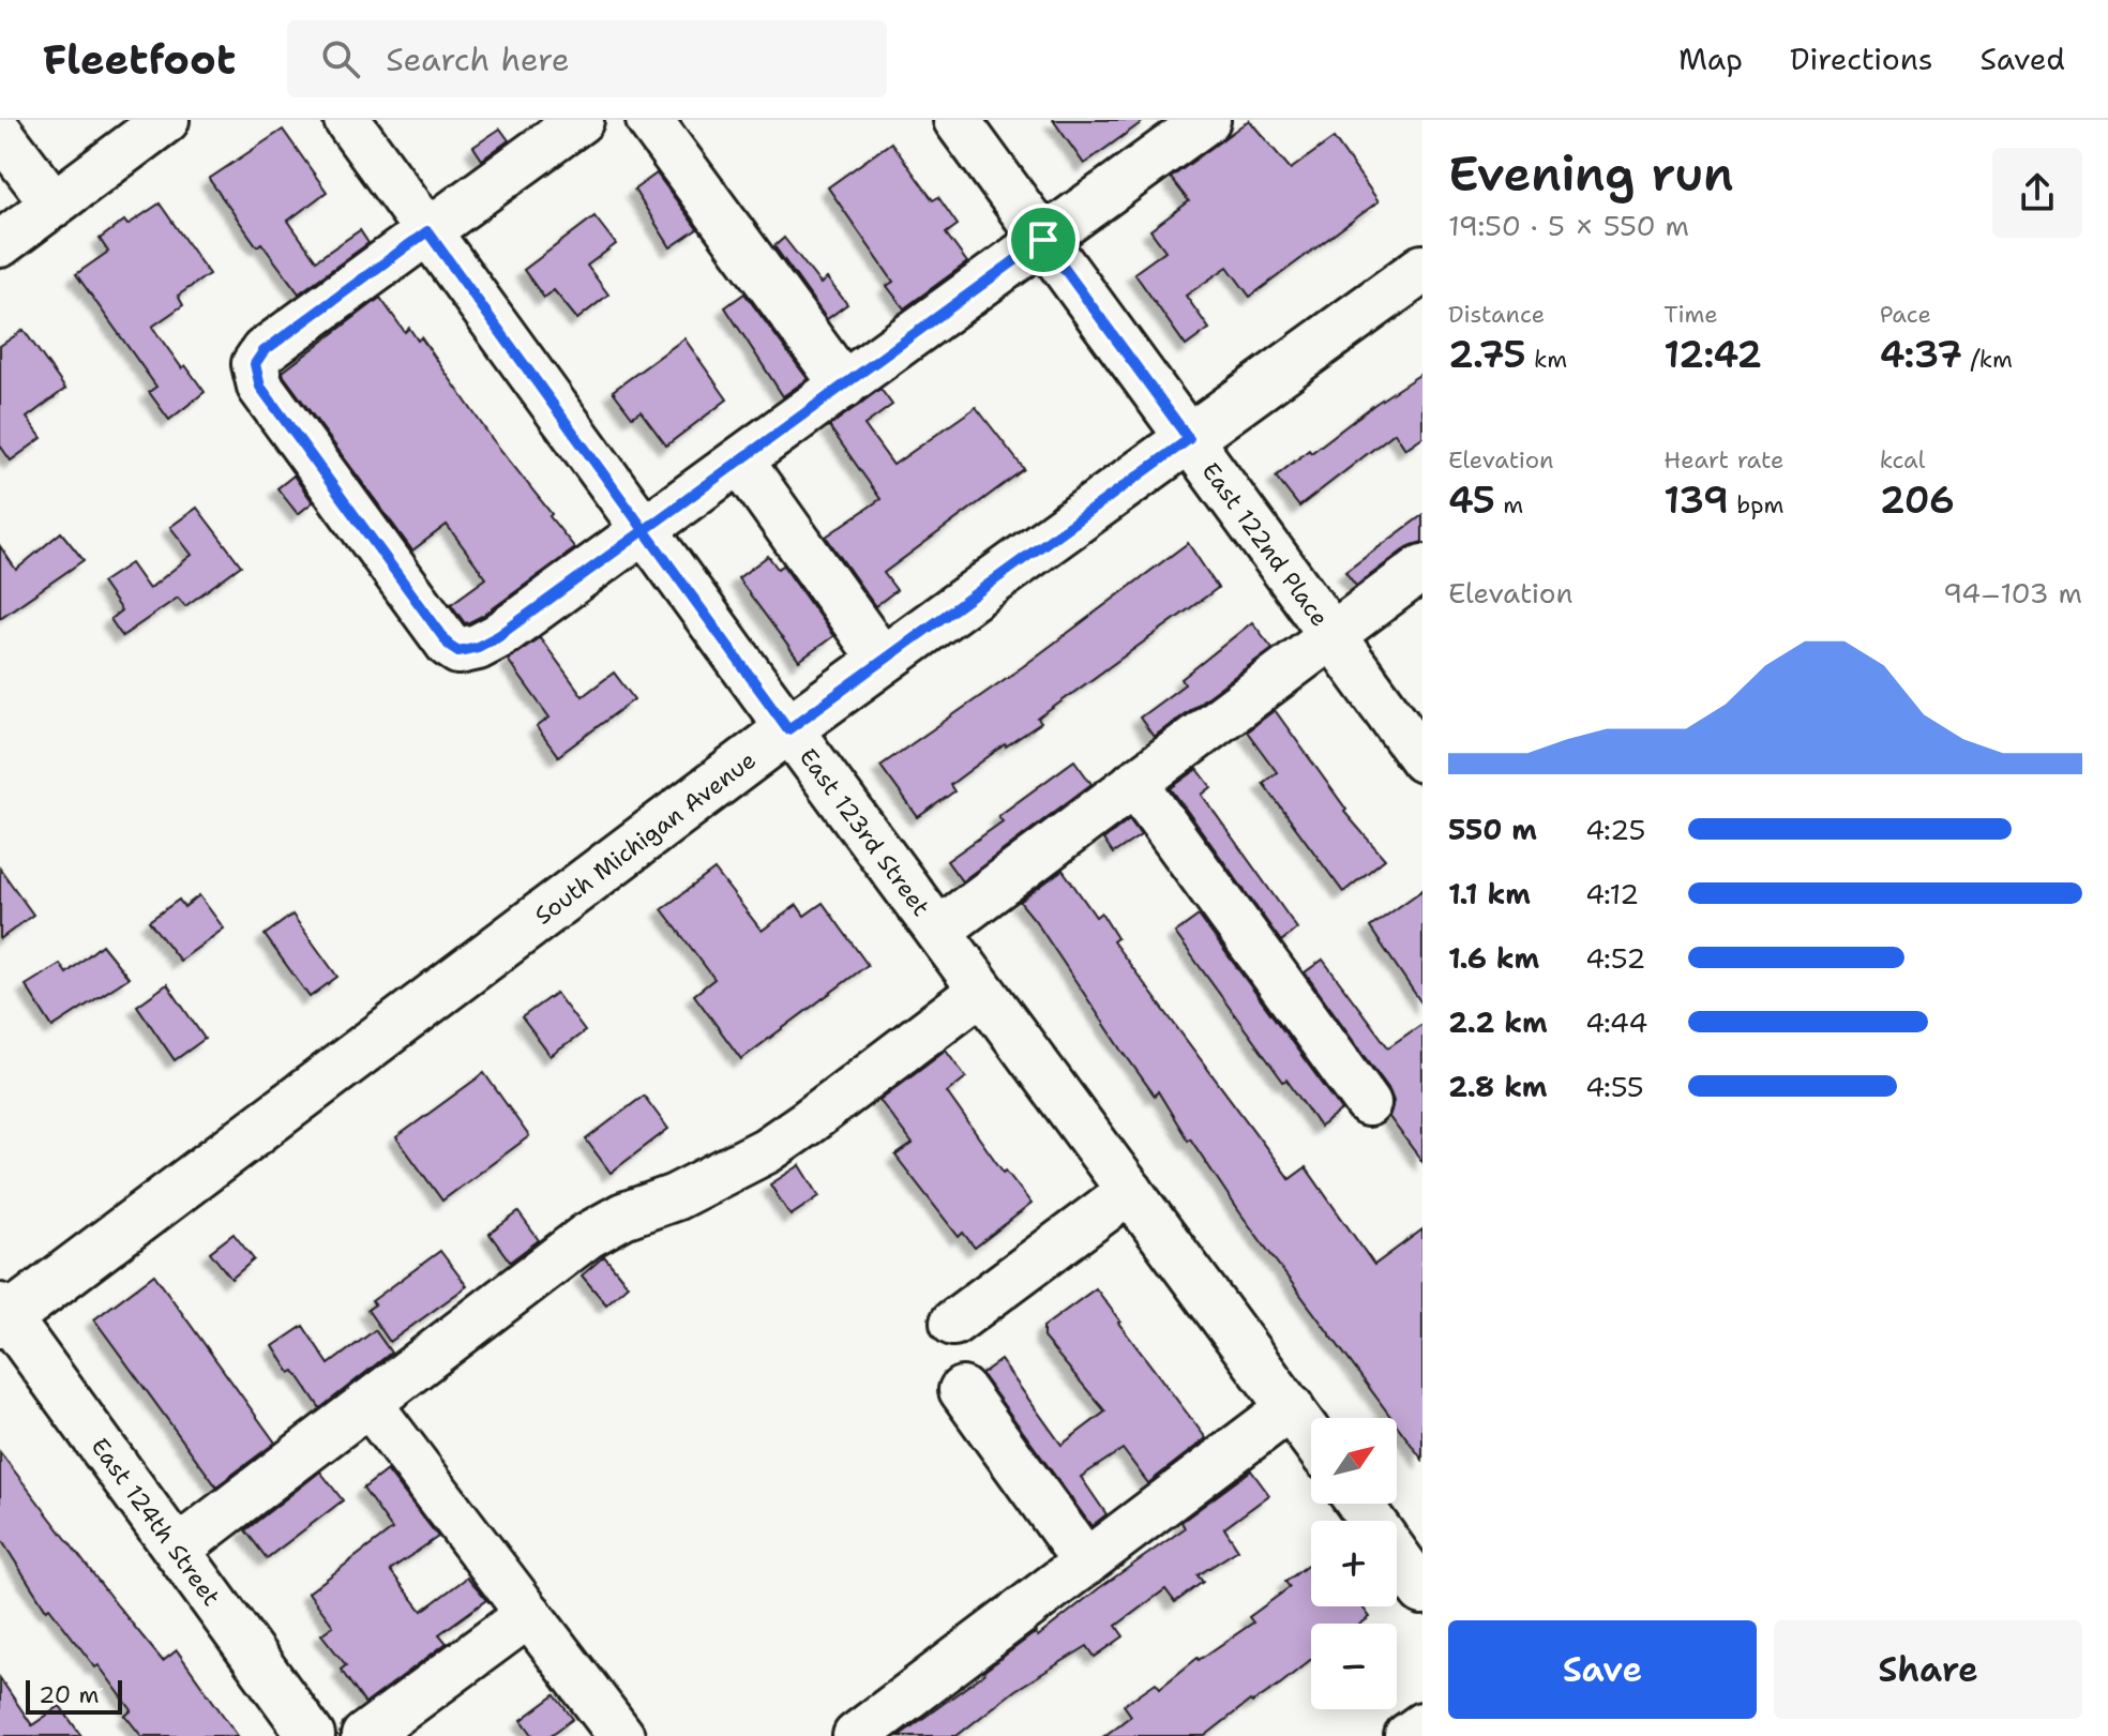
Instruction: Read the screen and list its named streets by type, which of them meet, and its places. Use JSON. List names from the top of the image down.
{
  "streets": {
    "main road": ["South Michigan Avenue"],
    "street": ["East 122nd Place", "East 123rd Street", "East 124th Street"]
  },
  "crossings": [
    ["East 122nd Place", "South Michigan Avenue"],
    ["East 123rd Street", "South Michigan Avenue"],
    ["South Michigan Avenue", "East 124th Street"]
  ],
  "scale_bar": "20 m",
  "north": "top right",
  "page": {
    "header": "Fleetfoot",
    "search": "Search here",
    "nav": ["Map", "Directions", "Saved"],
    "heading": ["Evening run", "19:50 · 5 × 550 m"],
    "stats": [
      ["Distance", "2.75 km"],
      ["Time", "12:42"],
      ["Pace", "4:37 /km"],
      ["Elevation", "45 m"],
      ["Heart rate", "139 bpm"],
      ["kcal", "206"]
    ],
    "chart": ["Elevation", "94–103 m"],
    "list": [
      {
        "name": "550 m",
        "note": "4:25"
      },
      {
        "name": "1.1 km",
        "note": "4:12"
      },
      {
        "name": "1.6 km",
        "note": "4:52"
      },
      {
        "name": "2.2 km",
        "note": "4:44"
      },
      {
        "name": "2.8 km",
        "note": "4:55"
      }
    ],
    "map_buttons": ["+", "−"],
    "buttons": ["Save", "Share"],
    "scale": "20 m"
  }
}
